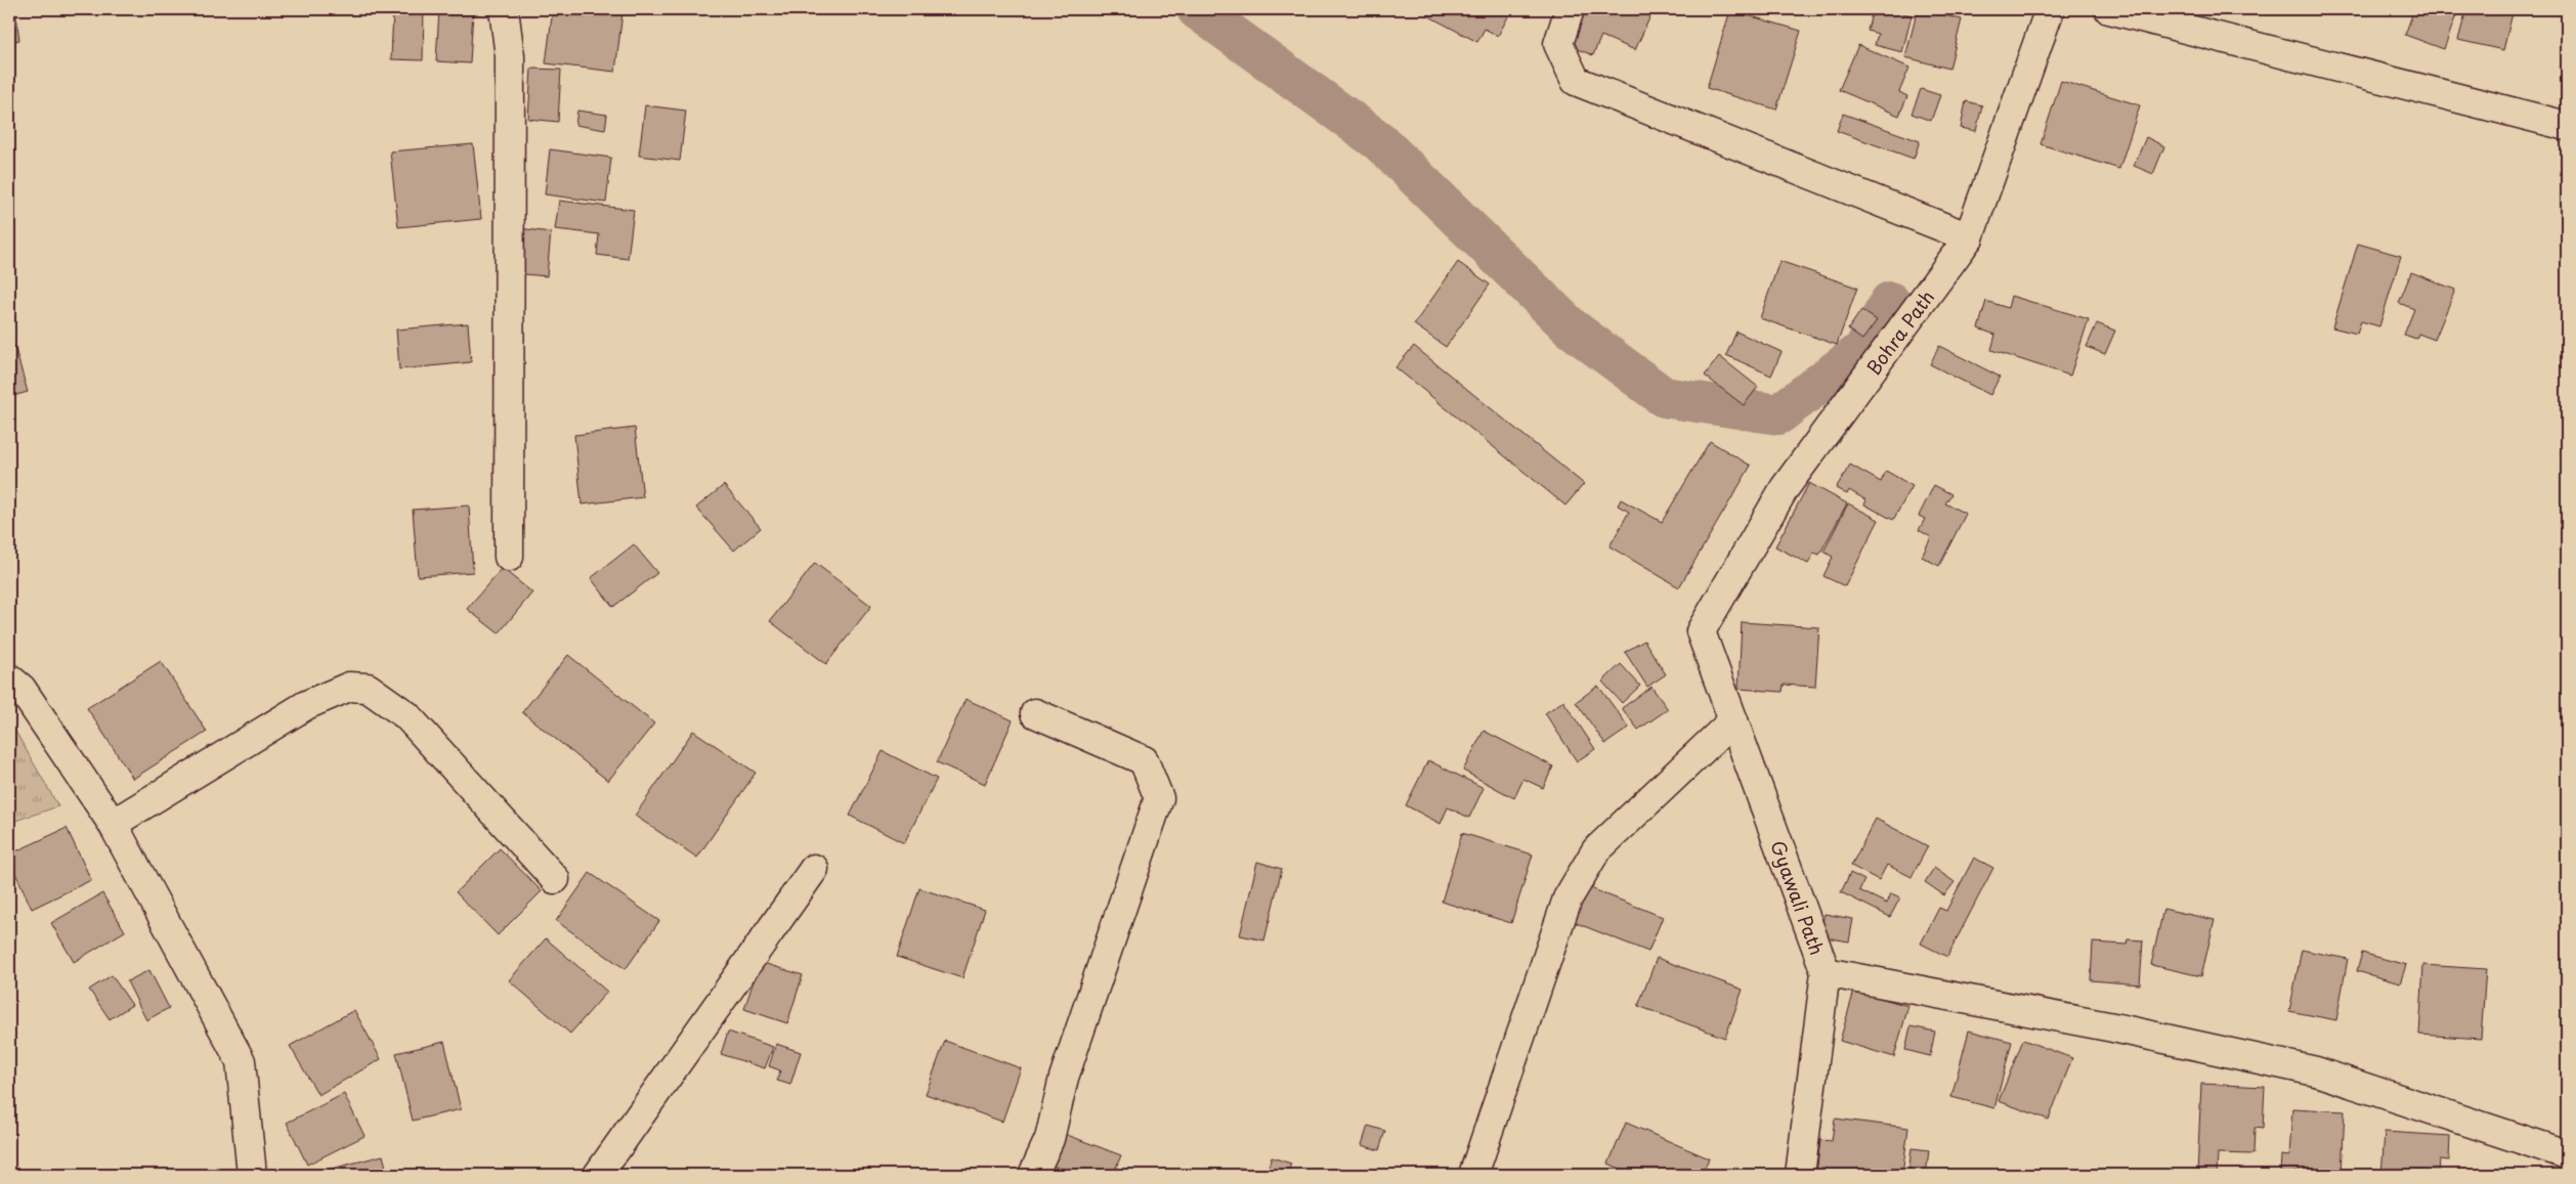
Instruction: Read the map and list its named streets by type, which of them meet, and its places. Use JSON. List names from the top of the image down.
{
  "streets": {
    "street": ["Bohra Path", "Gyawali Path"]
  },
  "crossings": [
    ["Bohra Path", "Gyawali Path"]
  ]
}
